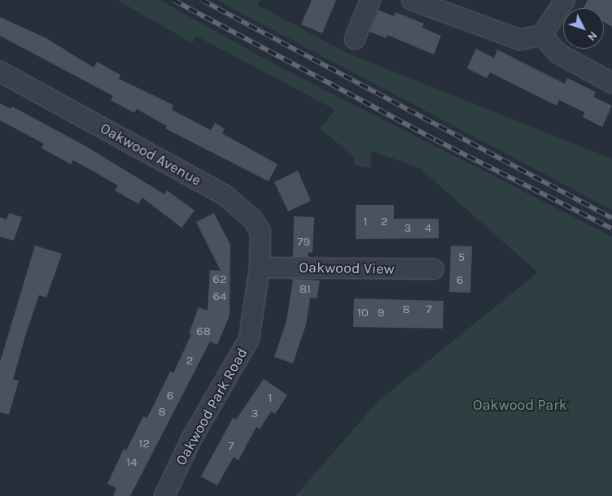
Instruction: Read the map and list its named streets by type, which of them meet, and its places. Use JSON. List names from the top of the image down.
{
  "streets": {
    "street": ["Oakwood Avenue", "Oakwood View", "Oakwood Park Road"]
  },
  "crossings": [
    ["Oakwood Avenue", "Oakwood View"],
    ["Oakwood Avenue", "Oakwood Park Road"],
    ["Oakwood View", "Oakwood Park Road"]
  ],
  "parks": ["Oakwood Park"],
  "house_numbers": [
    "1",
    "2",
    "3",
    "4",
    "79",
    "5",
    "62",
    "6",
    "81",
    "64",
    "8",
    "7",
    "10",
    "9",
    "68",
    "2",
    "6",
    "1",
    "8",
    "3",
    "12",
    "7",
    "14"
  ],
  "north": "bottom right"
}
